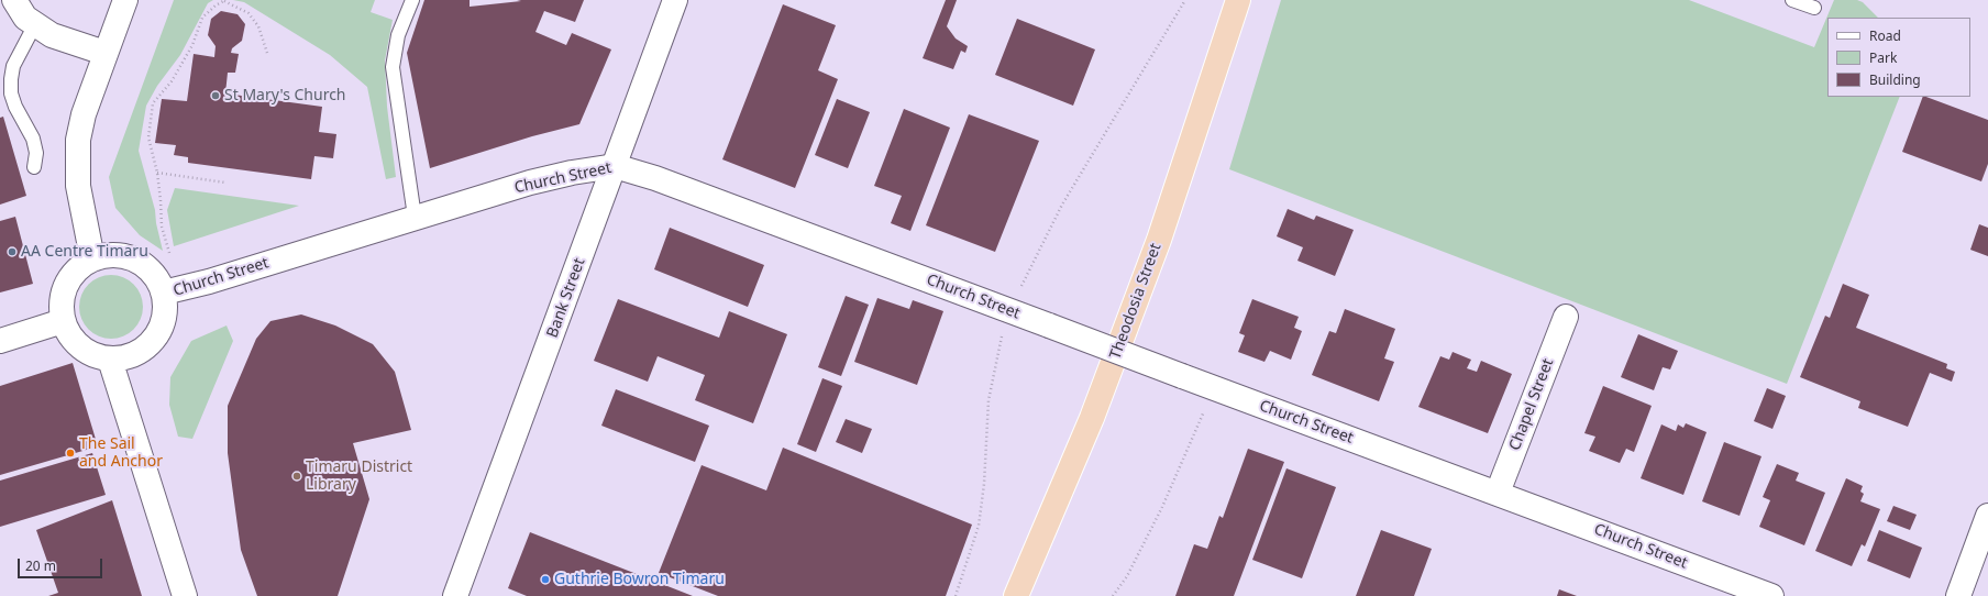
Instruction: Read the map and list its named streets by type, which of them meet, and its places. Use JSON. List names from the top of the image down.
{
  "streets": {
    "highway": ["Theodosia Street"],
    "street": ["Church Street", "Bank Street", "Chapel Street"]
  },
  "crossings": [
    ["Church Street", "Bank Street"],
    ["Church Street", "Chapel Street"]
  ],
  "places": [
    "St Mary's Church",
    "AA Centre Timaru",
    "The Sail and Anchor",
    "Timaru District Library",
    "Guthrie Bowron Timaru"
  ],
  "legend": ["Road", "Park", "Building"],
  "scale_bar": "20 m"
}
